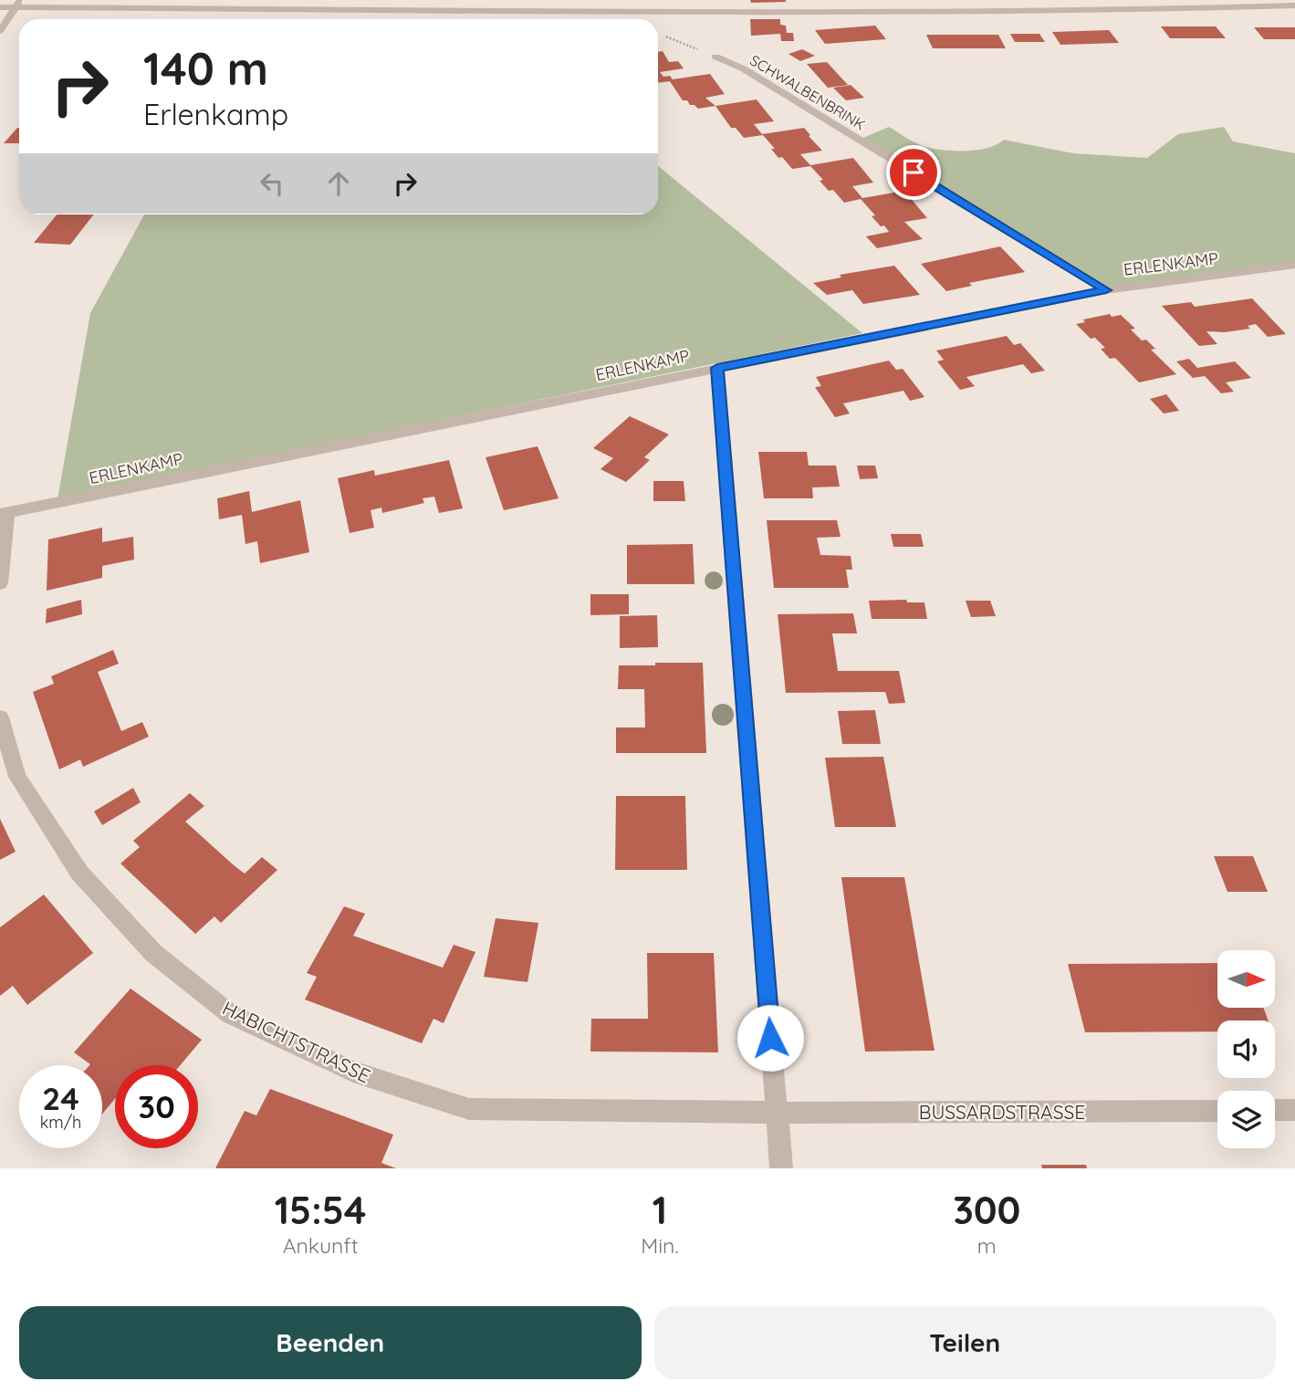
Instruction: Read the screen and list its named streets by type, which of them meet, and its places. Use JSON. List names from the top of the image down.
{
  "streets": {
    "street": [
      "SCHWALBENBRINK",
      "ERLENKAMP",
      "HABICHTSTRASSE",
      "BUSSARDSTRASSE"
    ]
  },
  "crossings": [
    ["SCHWALBENBRINK", "ERLENKAMP"],
    ["HABICHTSTRASSE", "BUSSARDSTRASSE"]
  ],
  "north": "right",
  "page": {
    "turn": ["140 m", "Erlenkamp"],
    "speed": "24 km/h",
    "limit": "30",
    "eta": [
      "15:54",
      "Ankunft",
      "1",
      "Min.",
      "300",
      "m"
    ],
    "buttons": ["Beenden", "Teilen"]
  }
}
